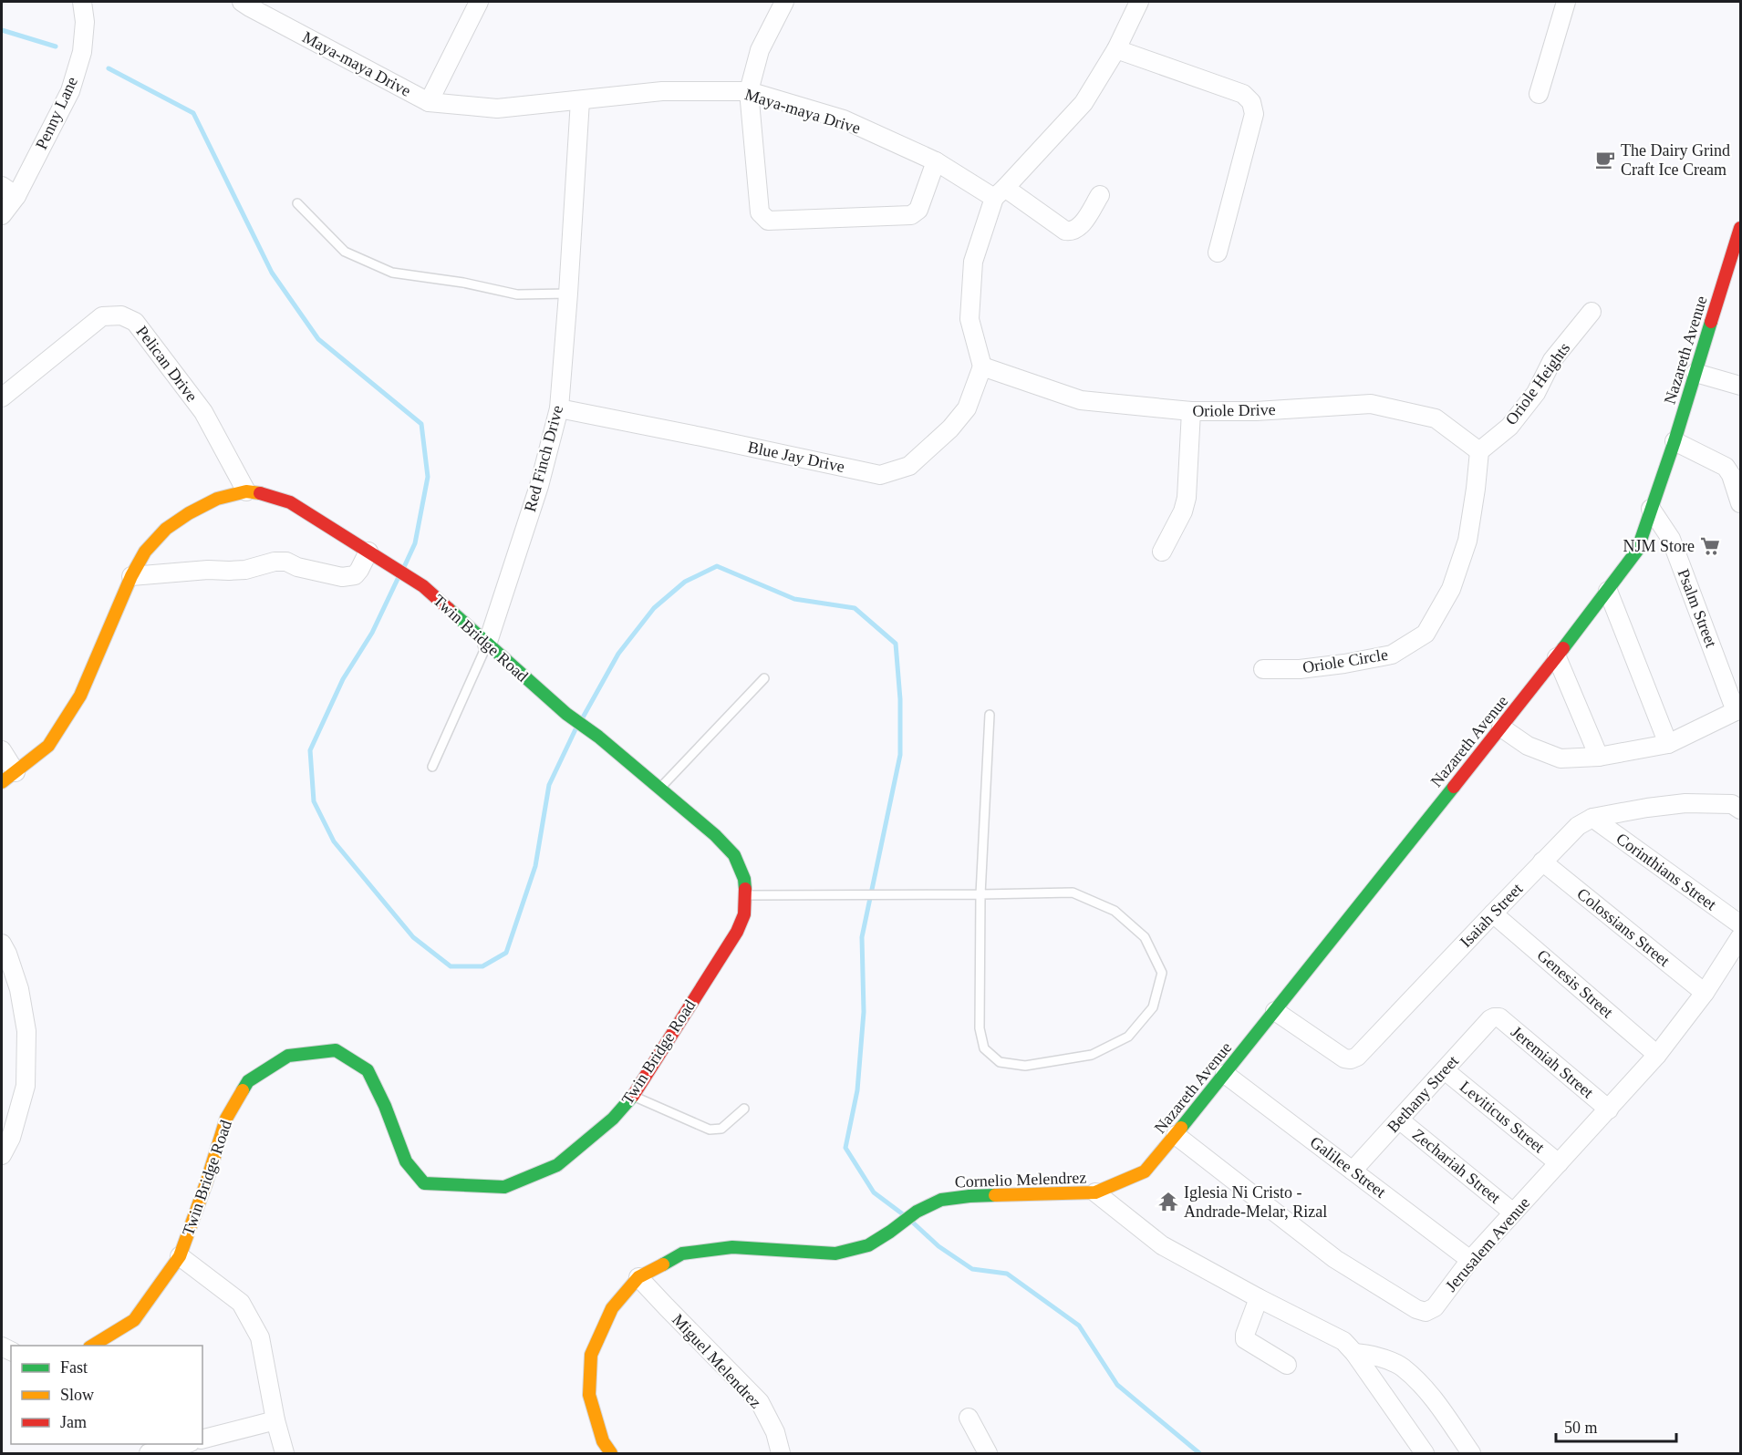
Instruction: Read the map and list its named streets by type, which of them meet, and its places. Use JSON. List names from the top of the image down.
{
  "streets": {
    "street": [
      "Maya-maya Drive",
      "Penny Lane",
      "Nazareth Avenue",
      "Pelican Drive",
      "Oriole Heights",
      "Oriole Drive",
      "Blue Jay Drive",
      "Red Finch Drive",
      "Psalm Street",
      "Twin Bridge Road",
      "Oriole Circle",
      "Corinthians Street",
      "Isaiah Street",
      "Colossians Street",
      "Genesis Street",
      "Jeremiah Street",
      "Bethany Street",
      "Leviticus Street",
      "Zechariah Street",
      "Galilee Street",
      "Cornelio Melendrez",
      "Jerusalem Avenue",
      "Miguel Melendrez"
    ]
  },
  "crossings": [
    ["Maya-maya Drive", "Red Finch Drive"],
    ["Nazareth Avenue", "Psalm Street"],
    ["Nazareth Avenue", "Isaiah Street"],
    ["Nazareth Avenue", "Galilee Street"],
    ["Nazareth Avenue", "Cornelio Melendrez"],
    ["Nazareth Avenue", "Jerusalem Avenue"],
    ["Pelican Drive", "Twin Bridge Road"],
    ["Oriole Heights", "Oriole Drive"],
    ["Oriole Heights", "Oriole Circle"],
    ["Oriole Drive", "Blue Jay Drive"],
    ["Oriole Drive", "Oriole Circle"],
    ["Blue Jay Drive", "Red Finch Drive"],
    ["Red Finch Drive", "Twin Bridge Road"],
    ["Corinthians Street", "Isaiah Street"],
    ["Isaiah Street", "Colossians Street"],
    ["Isaiah Street", "Genesis Street"],
    ["Colossians Street", "Jerusalem Avenue"],
    ["Genesis Street", "Jerusalem Avenue"],
    ["Jeremiah Street", "Bethany Street"],
    ["Jeremiah Street", "Jerusalem Avenue"],
    ["Bethany Street", "Leviticus Street"],
    ["Bethany Street", "Zechariah Street"],
    ["Bethany Street", "Galilee Street"],
    ["Leviticus Street", "Jerusalem Avenue"],
    ["Zechariah Street", "Jerusalem Avenue"],
    ["Galilee Street", "Jerusalem Avenue"],
    ["Cornelio Melendrez", "Miguel Melendrez"]
  ],
  "places": {
    "cafe": ["The Dairy Grind Craft Ice Cream"],
    "supermarket": ["NJM Store"],
    "temple": ["Iglesia Ni Cristo - Andrade-Melar, Rizal"]
  },
  "legend": ["Fast", "Slow", "Jam"],
  "scale_bar": "50 m"
}
